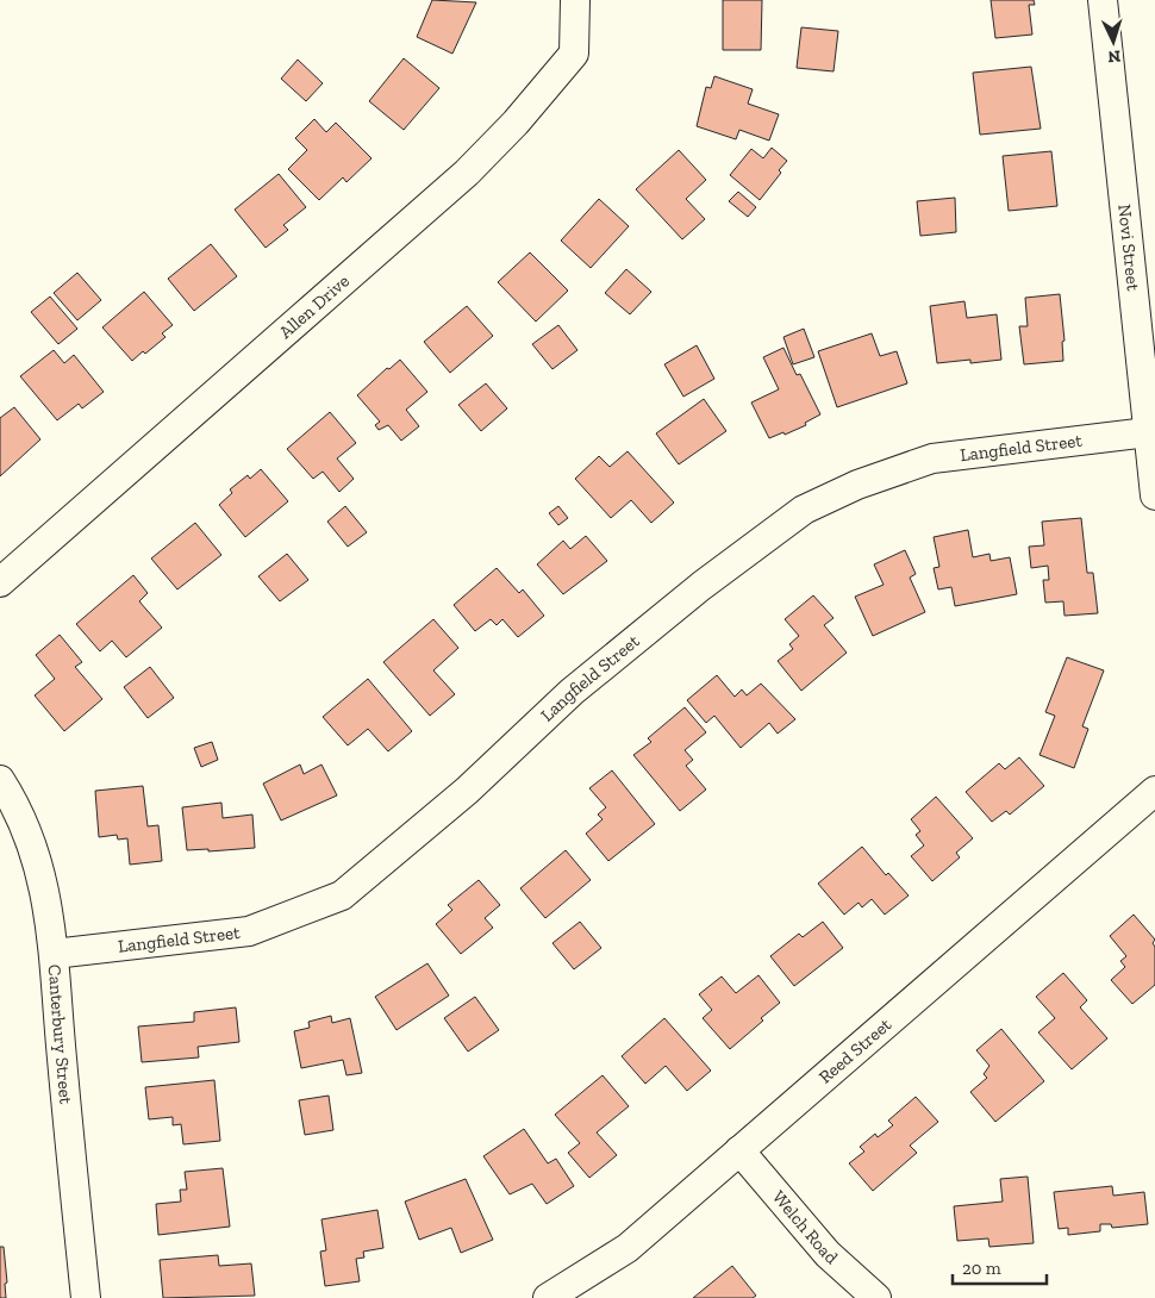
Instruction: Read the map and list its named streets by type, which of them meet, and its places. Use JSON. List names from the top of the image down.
{
  "streets": {
    "street": [
      "Novi Street",
      "Allen Drive",
      "Langfield Street",
      "Canterbury Street",
      "Reed Street",
      "Welch Road"
    ]
  },
  "crossings": [
    ["Novi Street", "Langfield Street"],
    ["Langfield Street", "Canterbury Street"],
    ["Reed Street", "Welch Road"]
  ],
  "scale_bar": "20 m",
  "north": "bottom"
}
